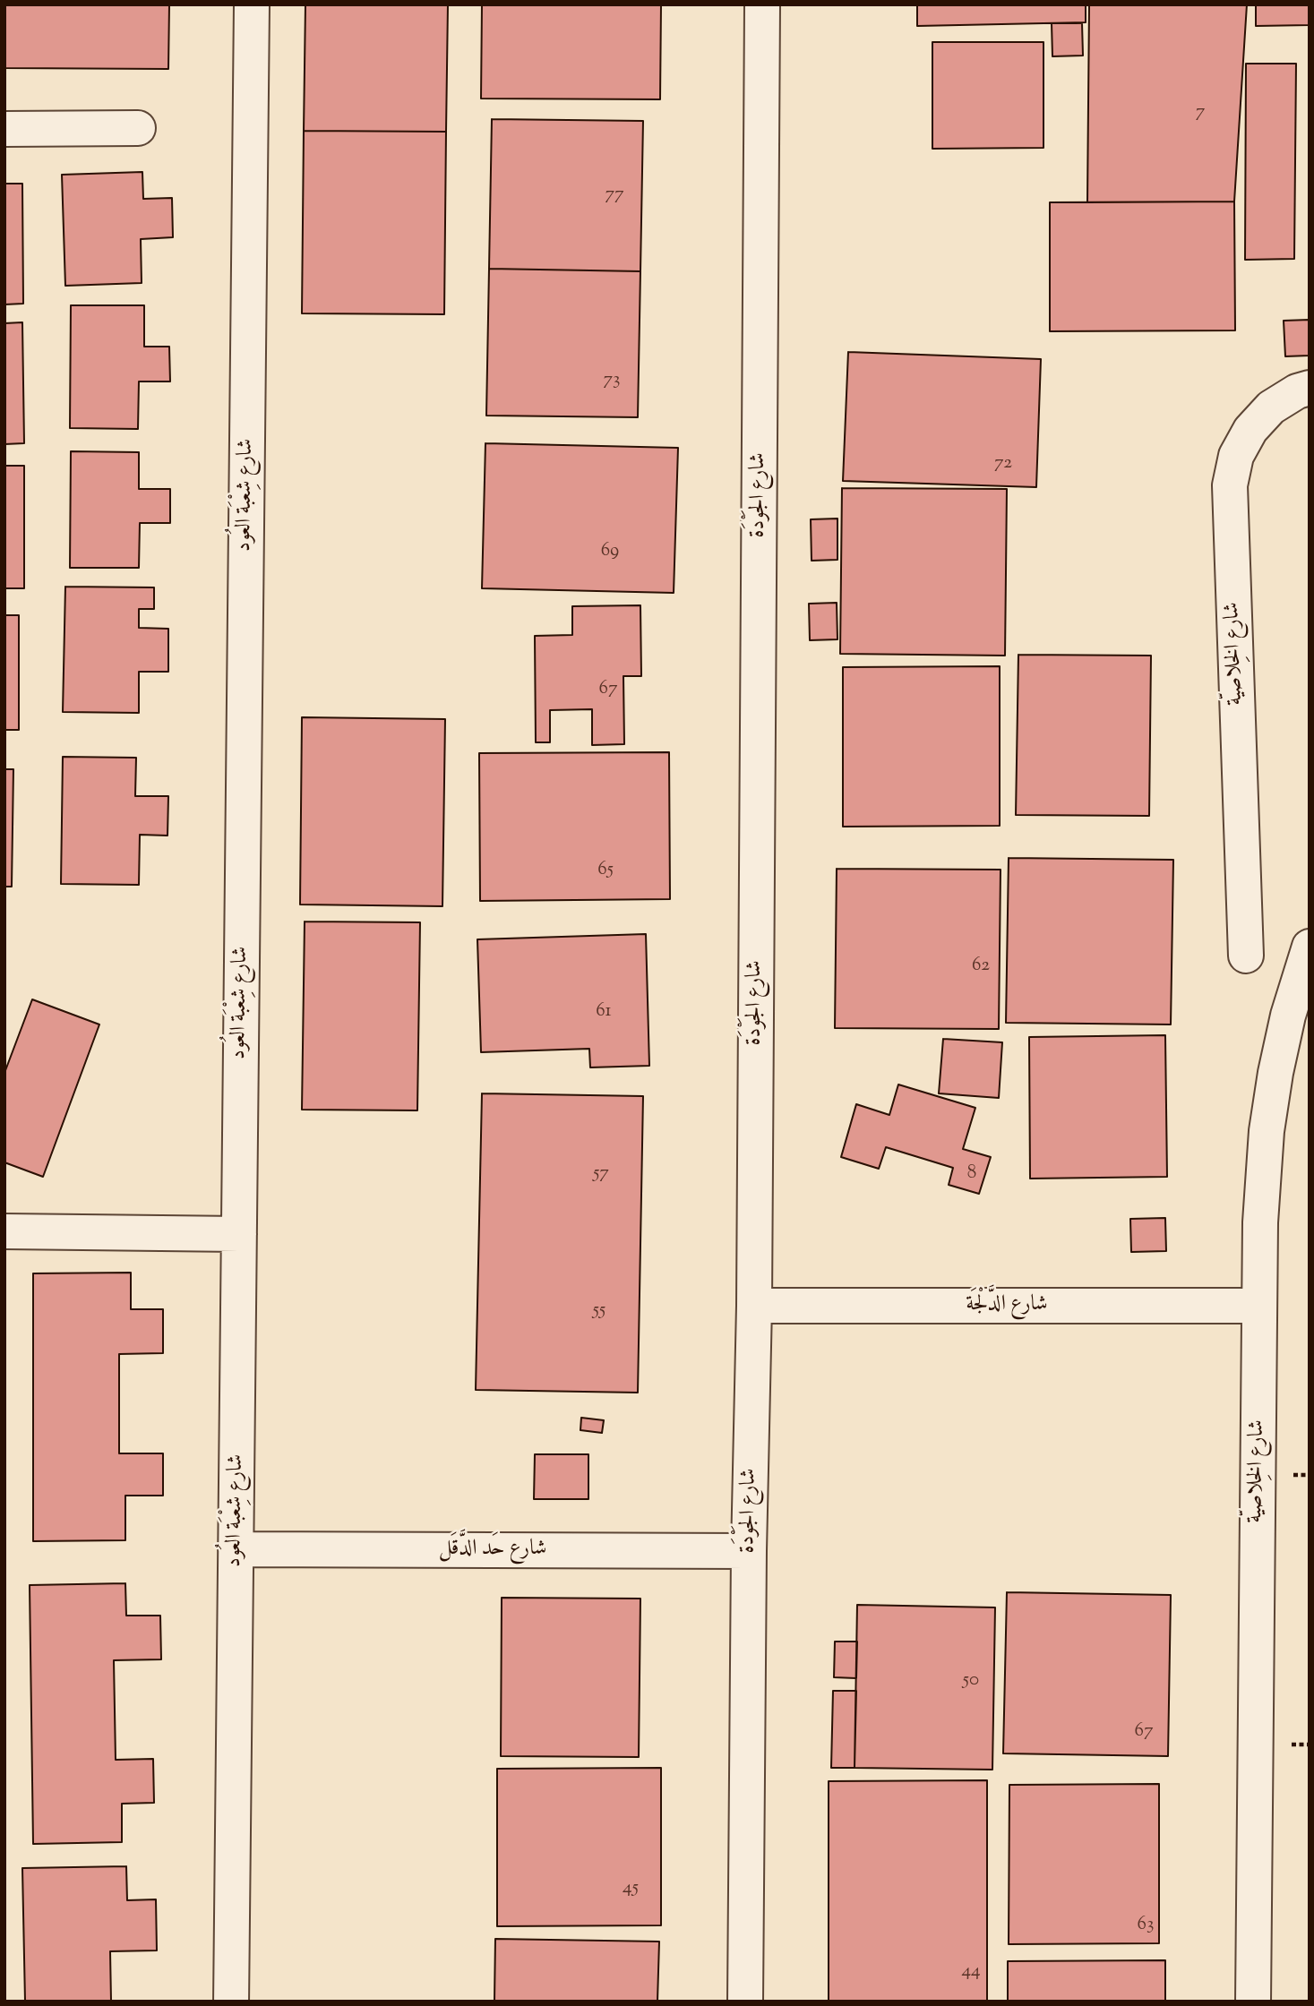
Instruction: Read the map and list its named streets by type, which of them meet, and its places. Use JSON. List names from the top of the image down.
{
  "streets": {
    "street": [
      "شارع شِعْبَة العُود",
      "شارع الجَوْدَة",
      "شارع الخِلاصيّة",
      "شارع الدَّلْجَة",
      "شارع حَد الدَّقَل"
    ]
  },
  "crossings": [
    ["شارع شِعْبَة العُود", "شارع حَد الدَّقَل"],
    ["شارع الجَوْدَة", "شارع الدَّلْجَة"],
    ["شارع الجَوْدَة", "شارع حَد الدَّقَل"],
    ["شارع الخِلاصيّة", "شارع الدَّلْجَة"]
  ],
  "house_numbers": [
    "7",
    "77",
    "73",
    "72",
    "69",
    "67",
    "65",
    "62",
    "61",
    "57",
    "8",
    "55",
    "50",
    "67",
    "45",
    "63",
    "44"
  ]
}
